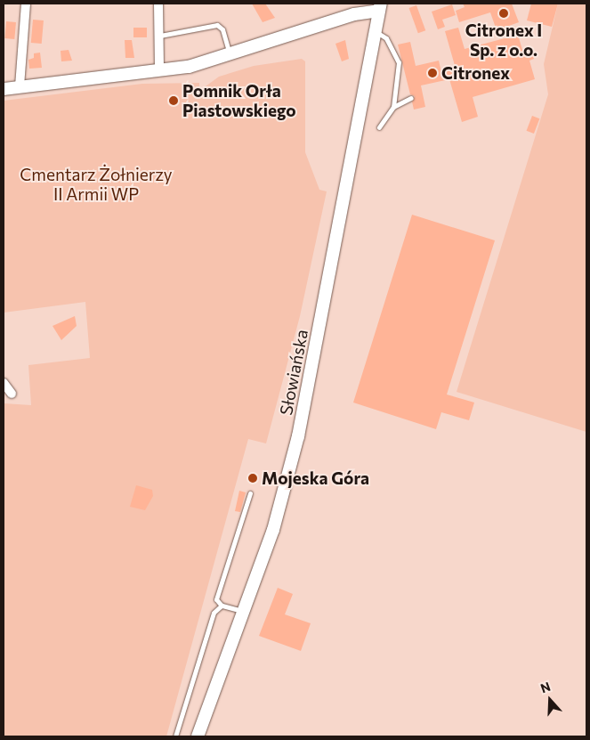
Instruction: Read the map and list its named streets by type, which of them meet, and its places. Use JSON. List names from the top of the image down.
{
  "streets": {
    "street": ["Słowiańska"]
  },
  "parks": ["Cmentarz Żołnierzy II Armii WP"],
  "places": [
    "Citronex I Sp. z o.o.",
    "Citronex",
    "Pomnik Orła Piastowskiego",
    "Mojeska Góra"
  ],
  "north": "top"
}
